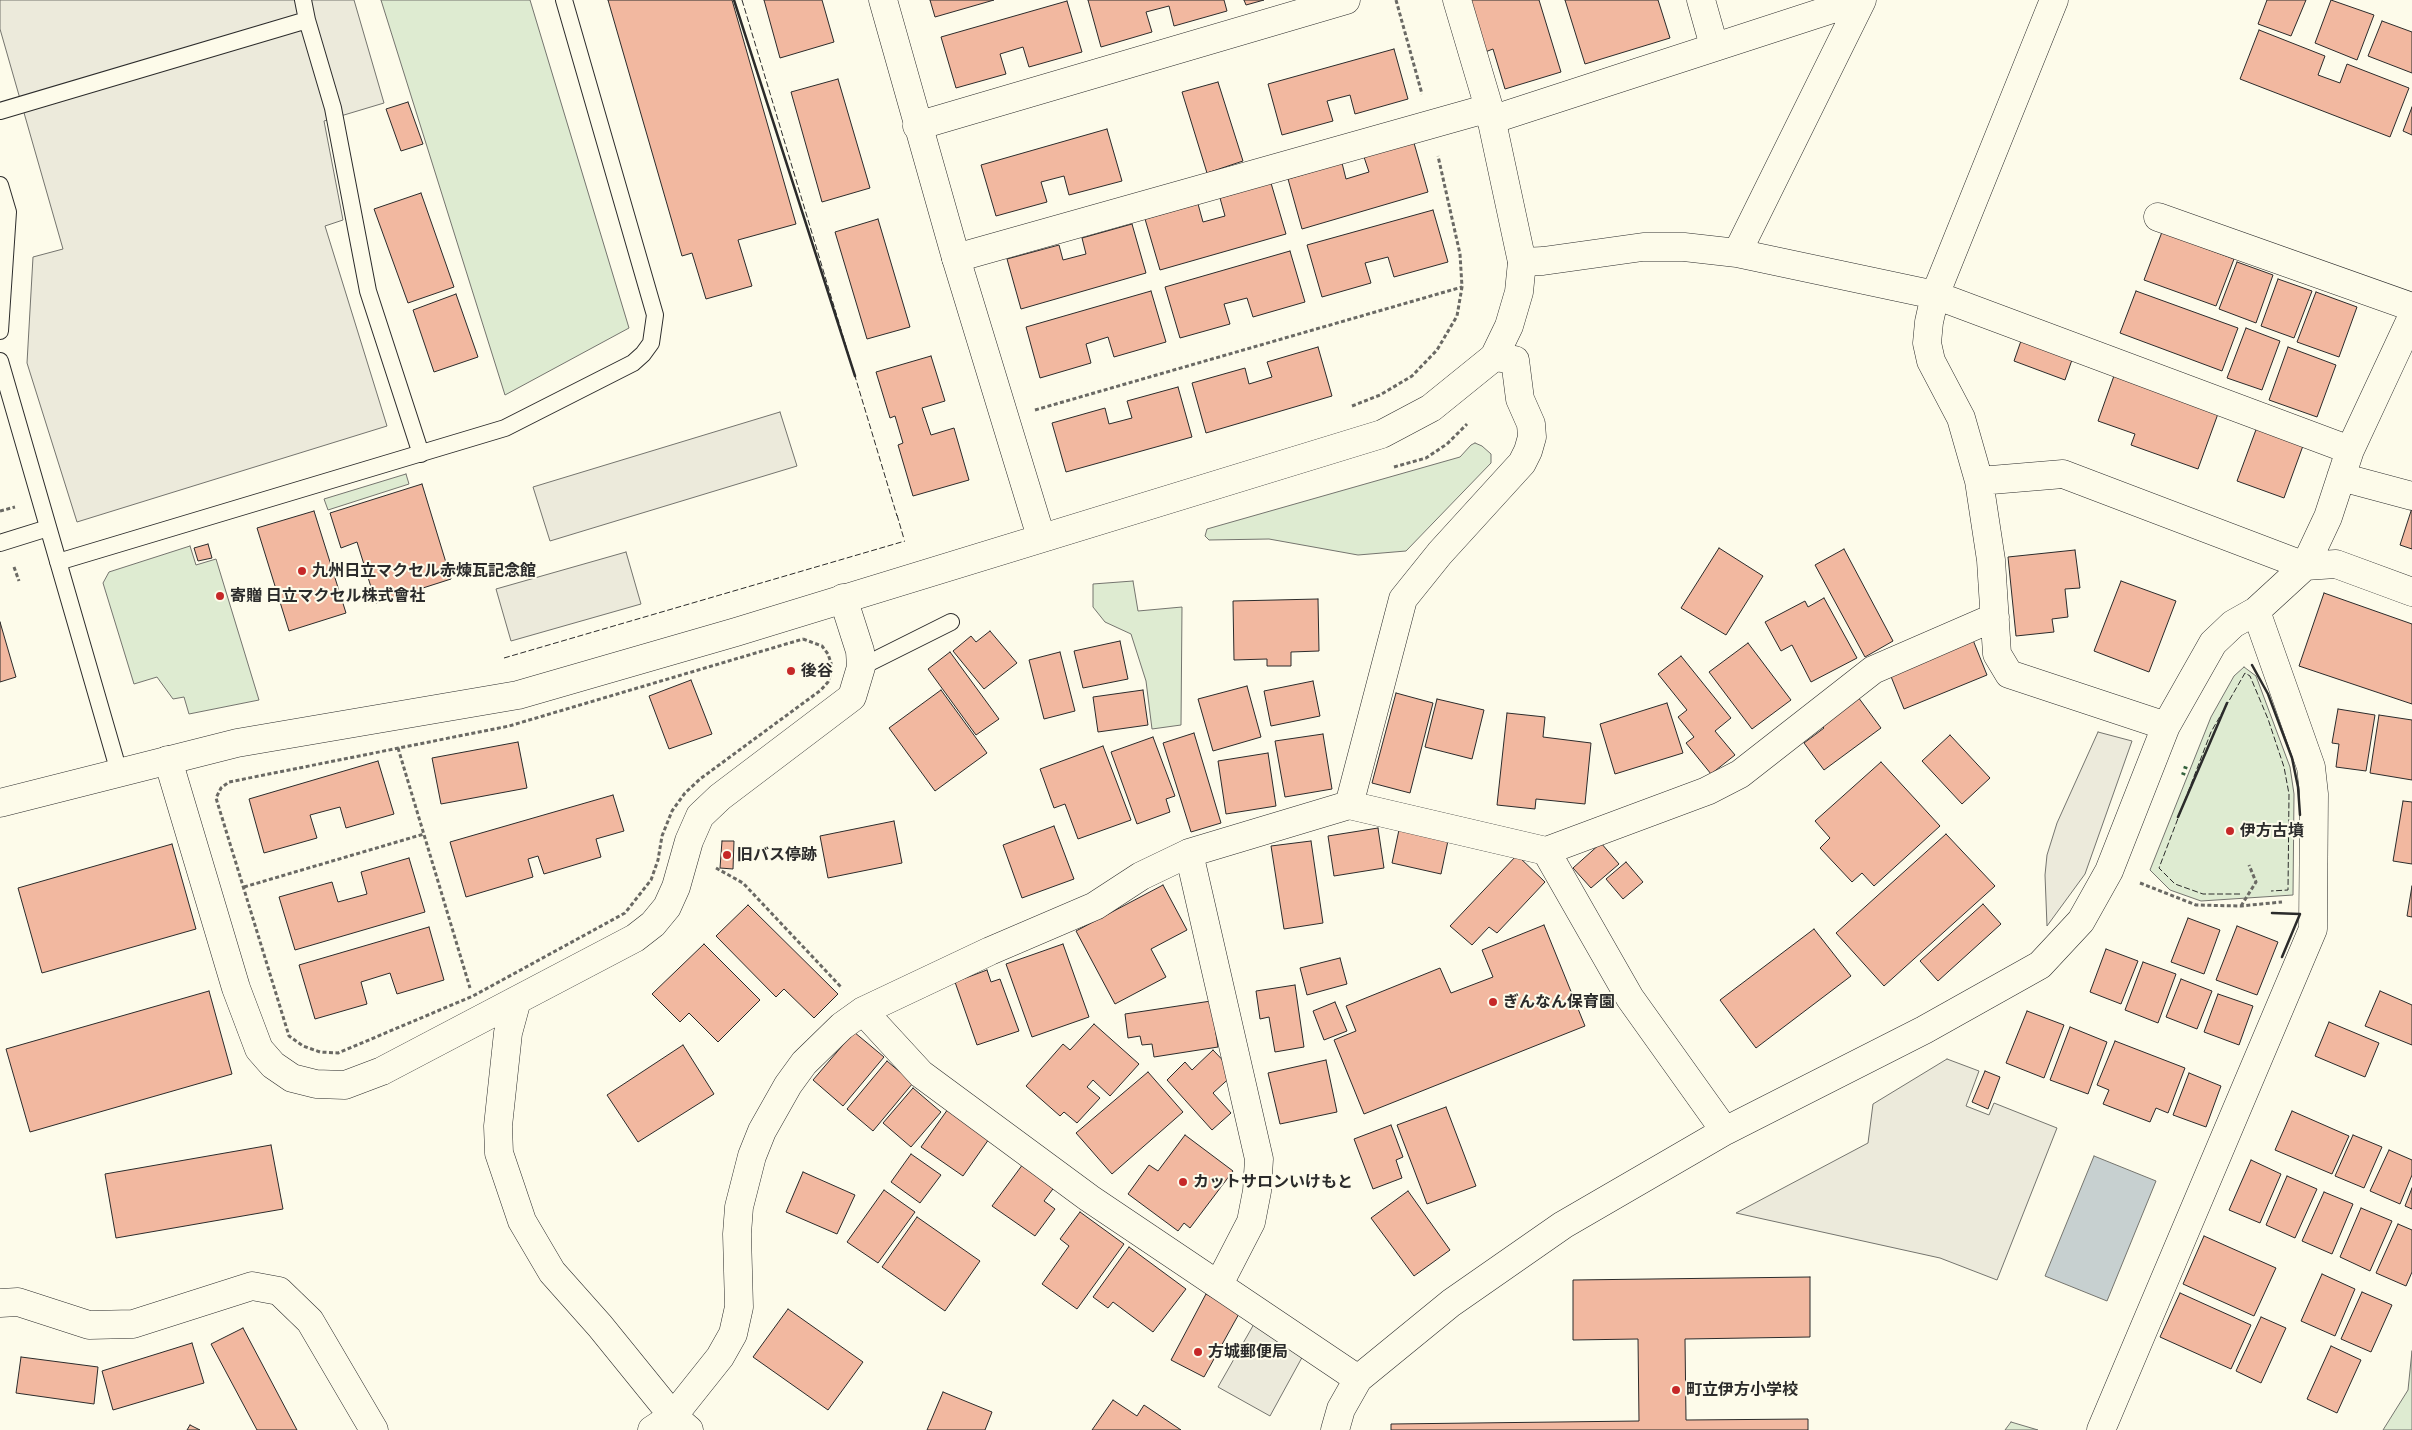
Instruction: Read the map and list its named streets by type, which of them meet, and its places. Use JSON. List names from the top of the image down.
{
  "places": [
    "九州日立マクセル赤煉瓦記念館",
    "寄贈 日立マクセル株式會社",
    "後谷",
    "伊方古墳",
    "旧バス停跡",
    "ぎんなん保育園",
    "カットサロンいけもと",
    "方城郵便局",
    "町立伊方小学校"
  ]
}
